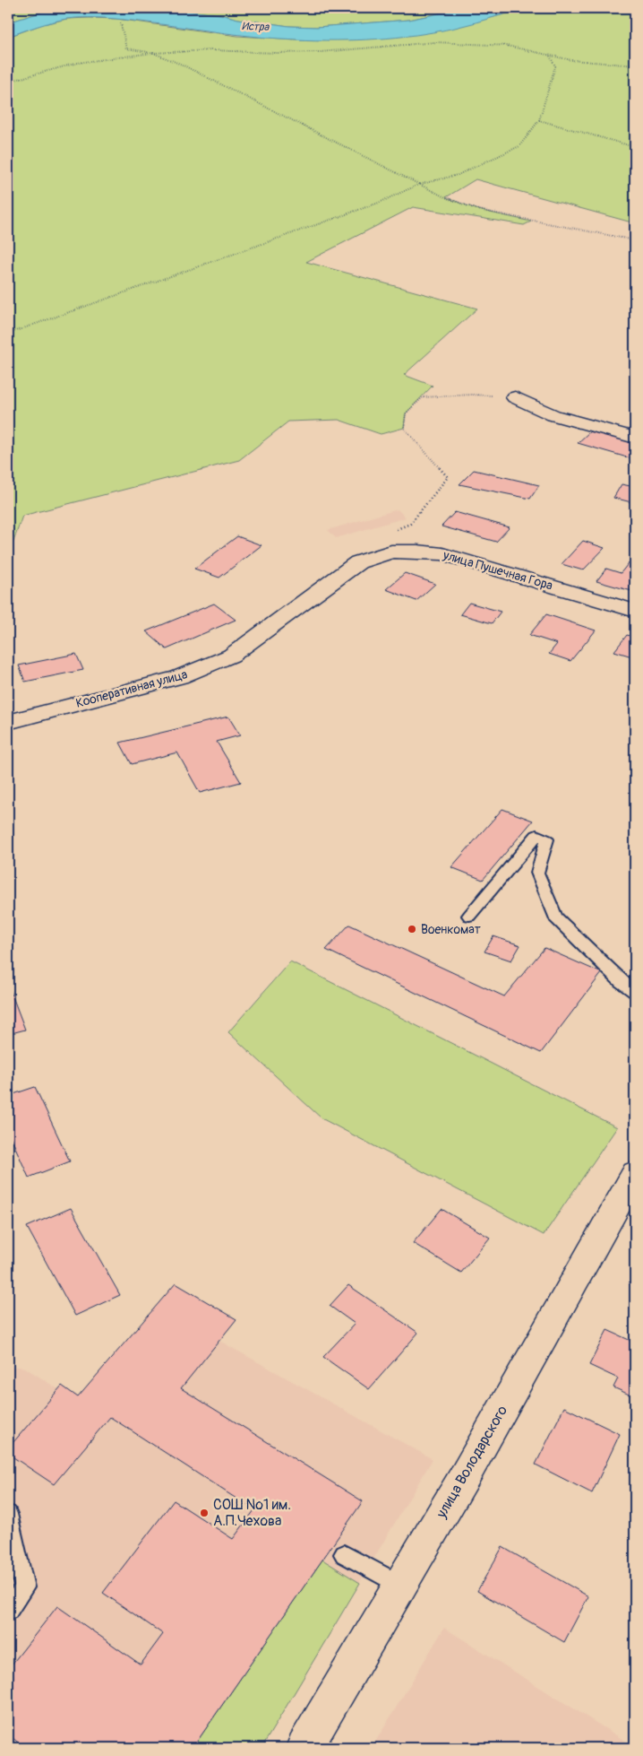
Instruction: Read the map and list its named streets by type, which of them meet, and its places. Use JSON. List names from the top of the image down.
{
  "streets": {
    "street": ["улица Пушечная Гора", "Кооперативная улица", "улица Володарского"]
  },
  "crossings": [
    ["улица Пушечная Гора", "Кооперативная улица"]
  ],
  "water": ["Истра"],
  "places": ["Военкомат", "СОШ №1 им. А.П.Чехова"]
}
